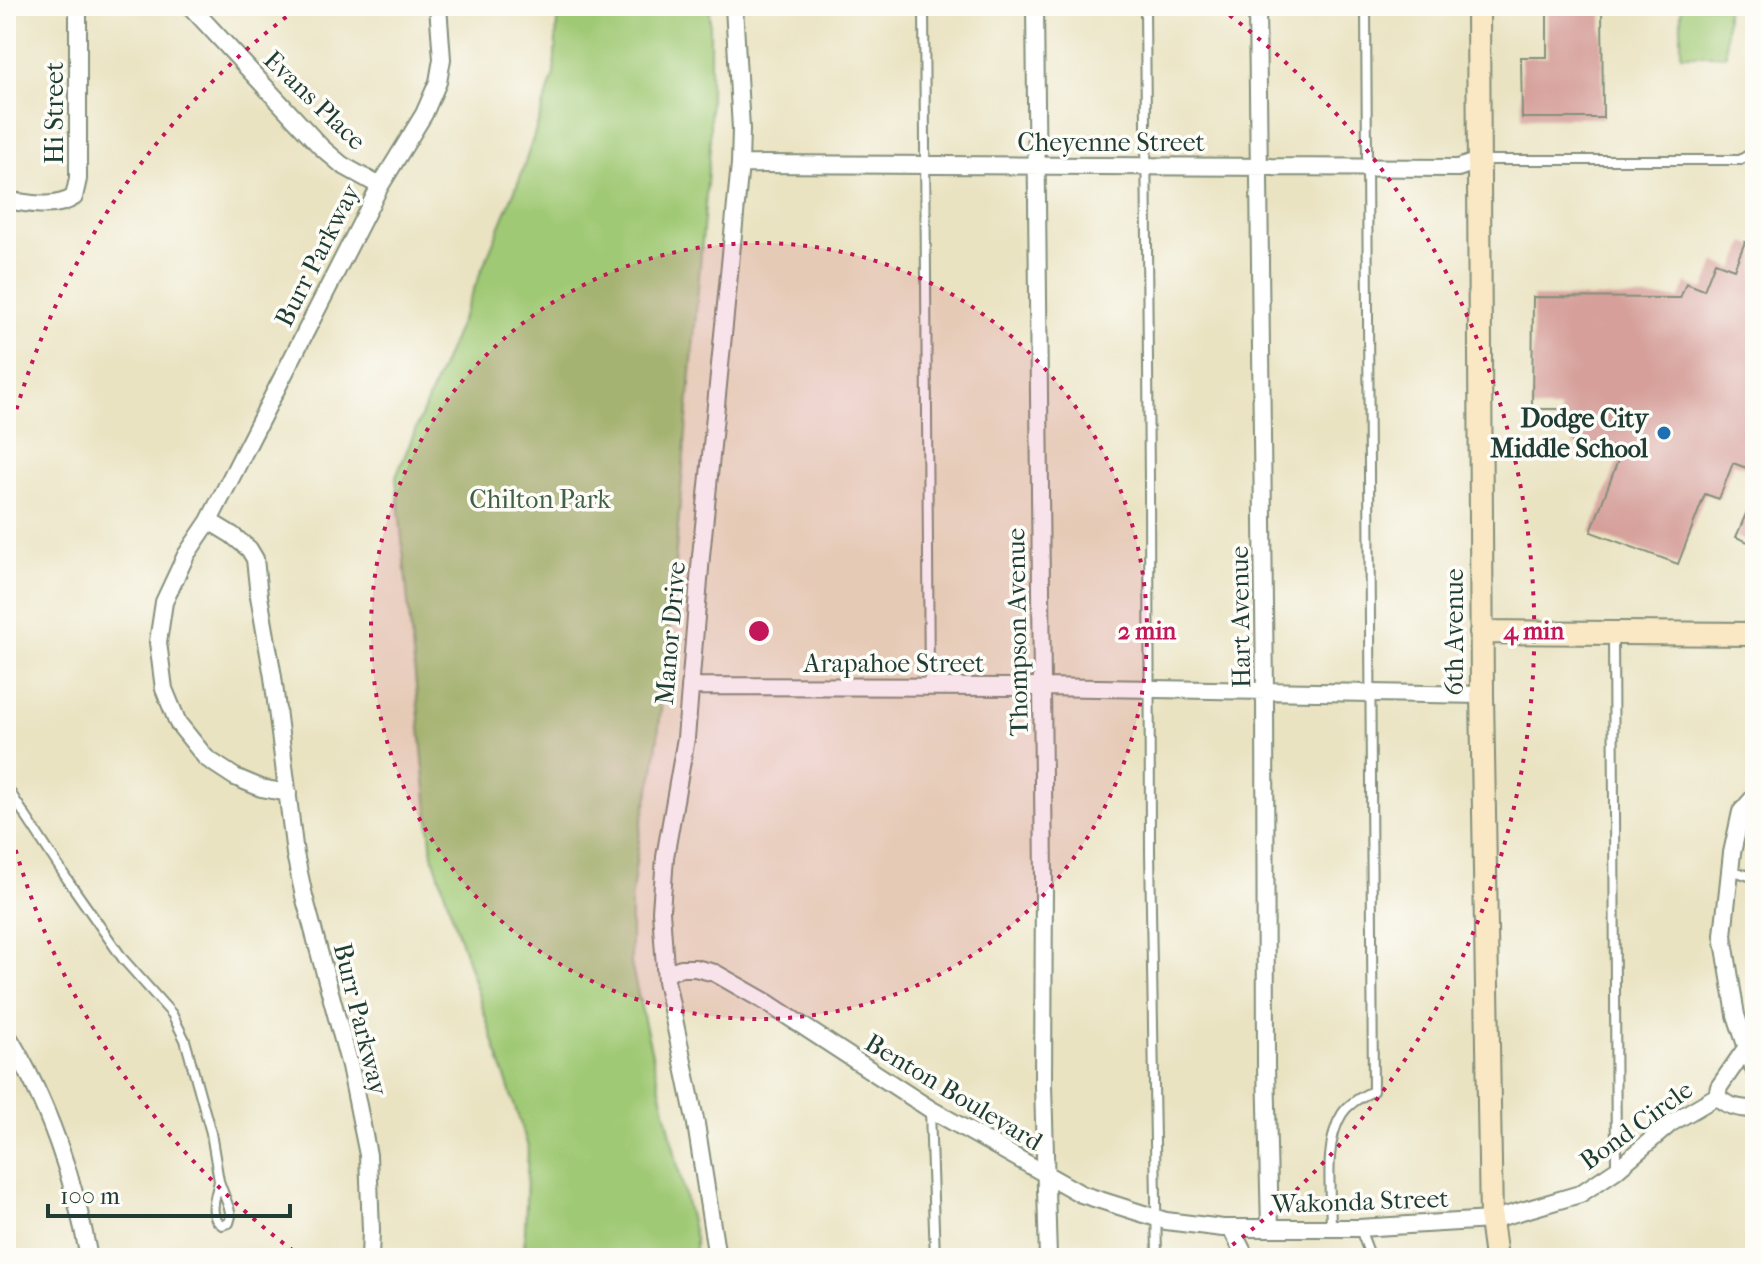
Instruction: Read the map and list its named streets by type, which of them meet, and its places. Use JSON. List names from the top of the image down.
{
  "streets": {
    "street": [
      "Evans Place",
      "Hi Street",
      "Cheyenne Street",
      "Burr Parkway",
      "Hart Avenue",
      "Thompson Avenue",
      "6th Avenue",
      "Manor Drive",
      "Arapahoe Street",
      "Benton Boulevard",
      "Bond Circle",
      "Wakonda Street"
    ]
  },
  "crossings": [
    ["Evans Place", "Burr Parkway"],
    ["Cheyenne Street", "Hart Avenue"],
    ["Cheyenne Street", "Thompson Avenue"],
    ["Cheyenne Street", "6th Avenue"],
    ["Cheyenne Street", "Manor Drive"],
    ["Hart Avenue", "Arapahoe Street"],
    ["Hart Avenue", "Wakonda Street"],
    ["Thompson Avenue", "Arapahoe Street"],
    ["Thompson Avenue", "Benton Boulevard"],
    ["6th Avenue", "Arapahoe Street"],
    ["6th Avenue", "Bond Circle"],
    ["6th Avenue", "Wakonda Street"],
    ["Manor Drive", "Arapahoe Street"],
    ["Manor Drive", "Benton Boulevard"],
    ["Benton Boulevard", "Wakonda Street"],
    ["Bond Circle", "Wakonda Street"]
  ],
  "parks": ["Chilton Park"],
  "places": ["Dodge City Middle School"],
  "scale_bar": "100 m",
  "rings": ["2 min", "4 min"]
}
